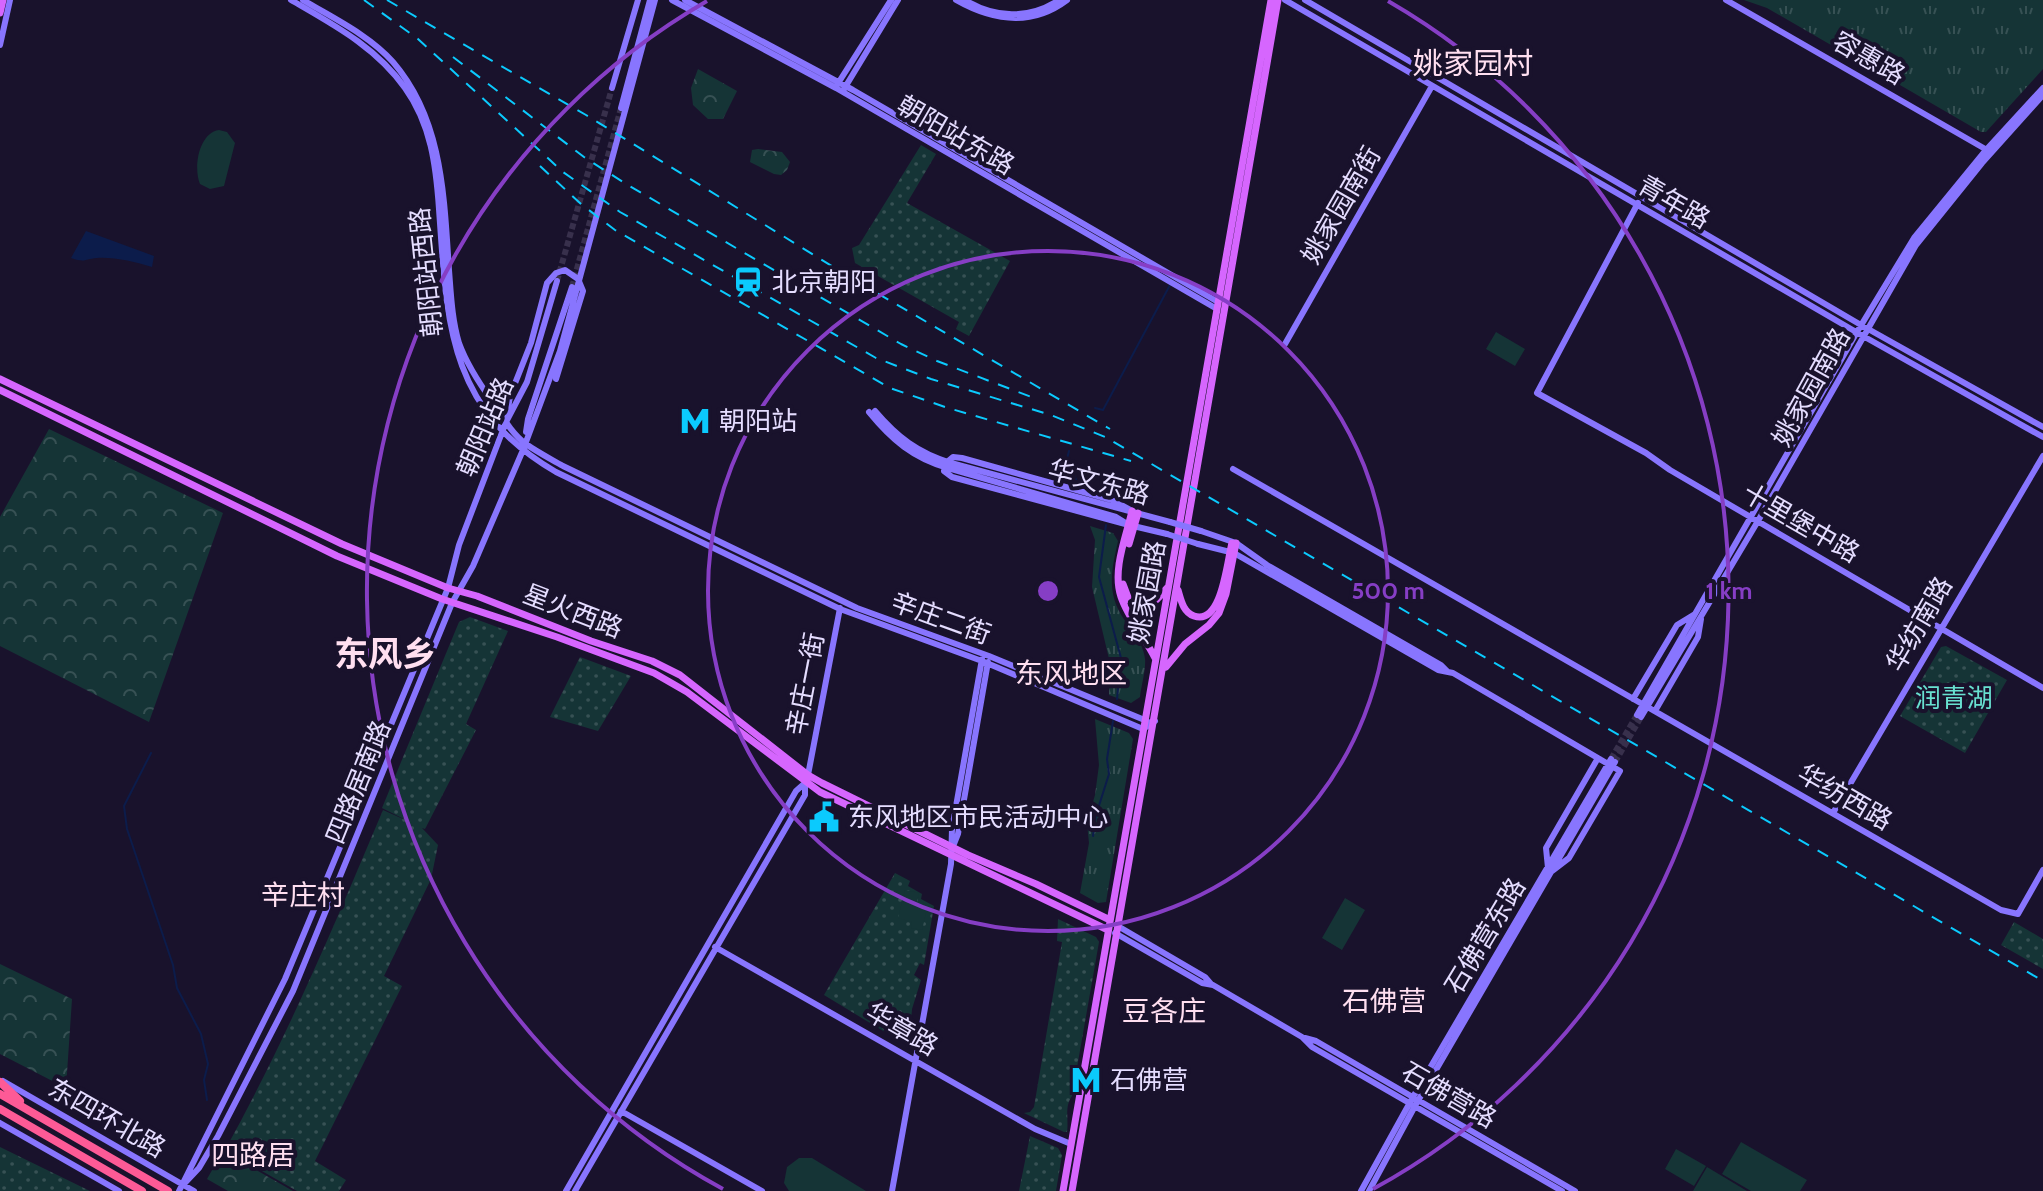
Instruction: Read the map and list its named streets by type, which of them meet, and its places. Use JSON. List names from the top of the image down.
{
  "streets": {
    "highway": ["东四环北路"],
    "main road": [
      "容惠路",
      "朝阳站东路",
      "青年路",
      "姚家园南街",
      "朝阳站西路",
      "姚家园南路",
      "朝阳站路",
      "华文东路",
      "十里堡中路",
      "姚家园路",
      "星火西路",
      "辛庄二街",
      "华纺南路",
      "辛庄一街",
      "四路居南路",
      "华纺西路",
      "石佛营东路",
      "华章路",
      "石佛营路"
    ]
  },
  "crossings": [
    ["容惠路", "姚家园南路"],
    ["朝阳站东路", "姚家园路"],
    ["青年路", "姚家园南街"],
    ["青年路", "姚家园南路"],
    ["青年路", "十里堡中路"],
    ["朝阳站西路", "朝阳站路"],
    ["朝阳站西路", "辛庄二街"],
    ["姚家园南路", "十里堡中路"],
    ["朝阳站路", "星火西路"],
    ["朝阳站路", "四路居南路"],
    ["朝阳站路", "东四环北路"],
    ["十里堡中路", "华纺南路"],
    ["姚家园路", "星火西路"],
    ["姚家园路", "辛庄二街"],
    ["姚家园路", "华章路"],
    ["姚家园路", "石佛营路"],
    ["星火西路", "辛庄一街"],
    ["星火西路", "四路居南路"],
    ["星火西路", "石佛营路"],
    ["辛庄二街", "辛庄一街"],
    ["华纺南路", "华纺西路"],
    ["四路居南路", "东四环北路"],
    ["石佛营东路", "石佛营路"]
  ],
  "districts": [
    "姚家园村",
    "东风乡",
    "东风地区",
    "辛庄村",
    "石佛营",
    "豆各庄",
    "四路居"
  ],
  "parks": ["润青湖"],
  "places": {
    "station": ["北京朝阳"],
    "metro station": ["朝阳站", "石佛营"],
    "public building": ["东风地区市民活动中心"]
  },
  "rings": ["500 m", "1 km"]
}
